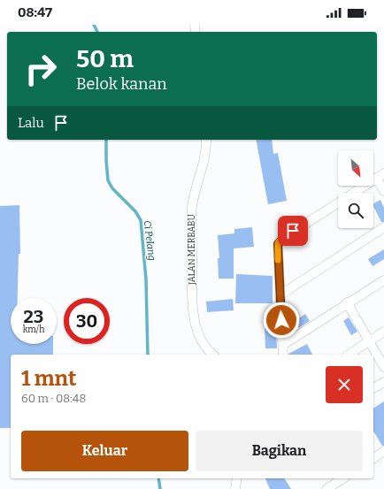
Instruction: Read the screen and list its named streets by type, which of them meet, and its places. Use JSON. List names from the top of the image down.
{
  "streets": {
    "street": ["JALAN MERBABU"]
  },
  "water": ["Ci Pelang"],
  "north": "bottom right",
  "page": {
    "status": "08:47",
    "turn": ["50 m", "Belok kanan"],
    "then": "Lalu",
    "speed": "23 km/h",
    "limit": "30",
    "heading": ["1 mnt", "60 m · 08:48"],
    "buttons": ["Keluar", "Bagikan"]
  }
}
